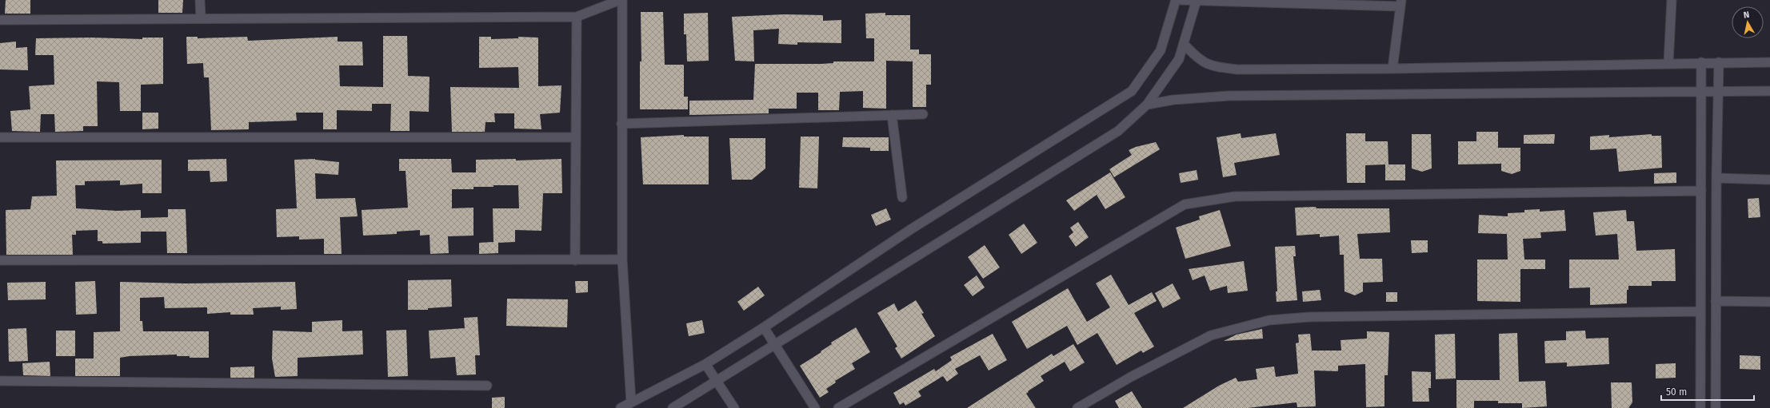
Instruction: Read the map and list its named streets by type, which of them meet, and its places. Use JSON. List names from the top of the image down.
{
  "scale_bar": "50 m",
  "north": "top"
}
